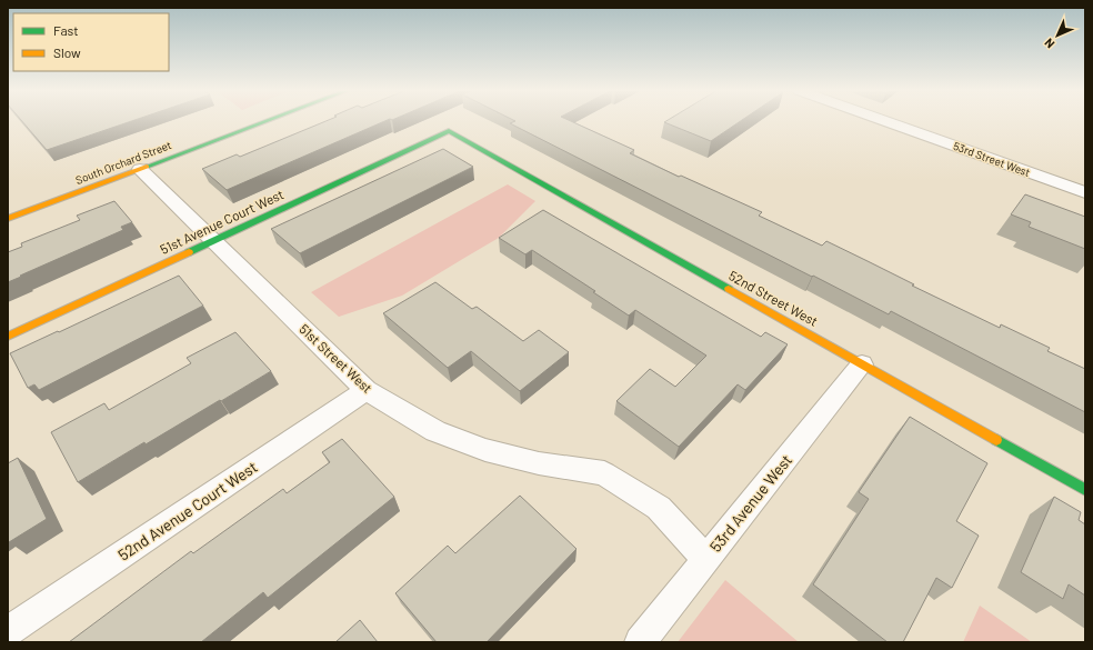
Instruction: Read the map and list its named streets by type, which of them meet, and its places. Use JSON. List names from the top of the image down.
{
  "streets": {
    "street": [
      "53rd Street West",
      "South Orchard Street",
      "51st Avenue Court West",
      "52nd Street West",
      "51st Street West",
      "53rd Avenue West",
      "52nd Avenue Court West"
    ]
  },
  "crossings": [
    ["South Orchard Street", "51st Street West"],
    ["51st Avenue Court West", "52nd Street West"],
    ["51st Avenue Court West", "51st Street West"],
    ["52nd Street West", "53rd Avenue West"],
    ["51st Street West", "53rd Avenue West"],
    ["51st Street West", "52nd Avenue Court West"]
  ],
  "legend": ["Fast", "Slow"],
  "north": "bottom left"
}
